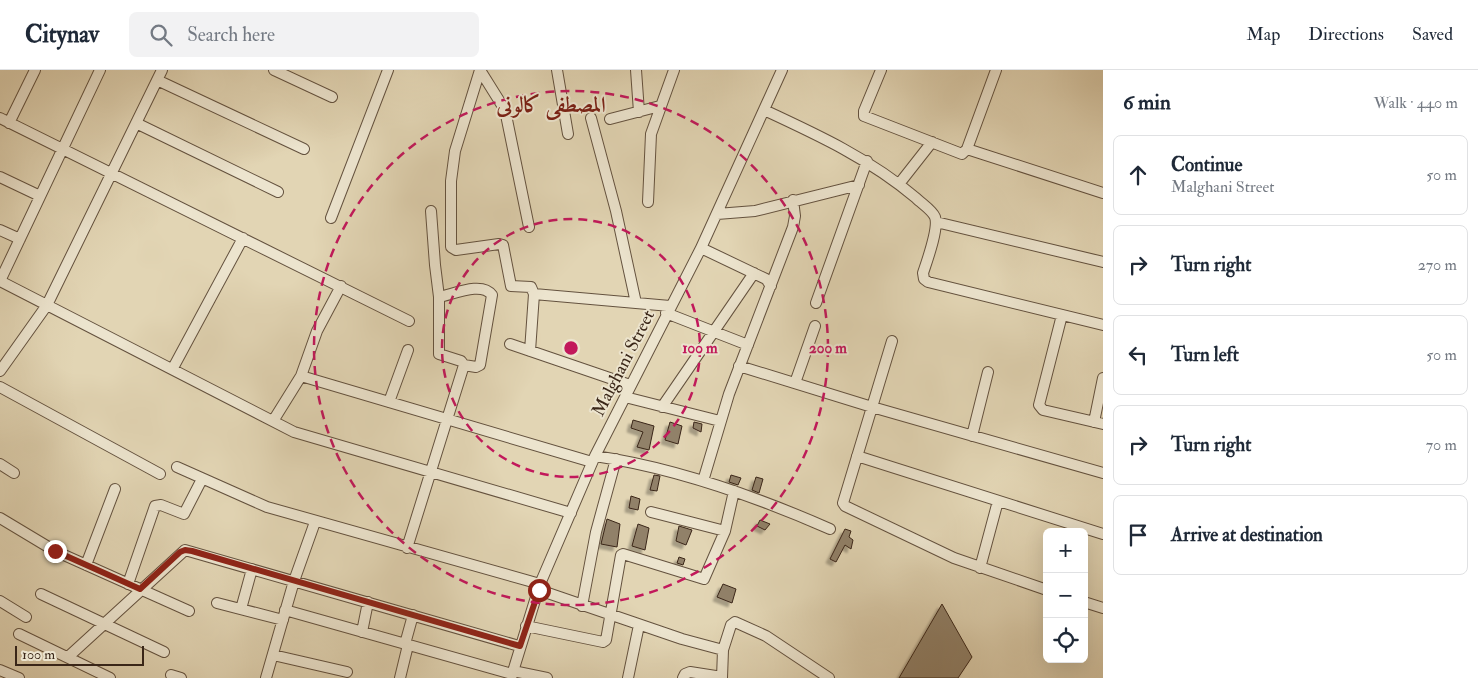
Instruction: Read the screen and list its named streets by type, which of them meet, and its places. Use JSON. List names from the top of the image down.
{
  "streets": {
    "street": ["Malghani Street"]
  },
  "districts": ["المصطفی کالونی"],
  "scale_bar": "100 m",
  "page": {
    "header": "Citynav",
    "search": "Search here",
    "nav": ["Map", "Directions", "Saved"],
    "heading": ["6 min", "Walk · 440 m"],
    "list": [
      ["Continue", "Malghani Street", "50 m"],
      ["Turn right", "270 m"],
      ["Turn left", "50 m"],
      ["Turn right", "70 m"],
      "Arrive at destination"
    ],
    "map_buttons": ["+", "−"],
    "scale": "100 m"
  },
  "rings": ["100 m", "200 m"]
}
